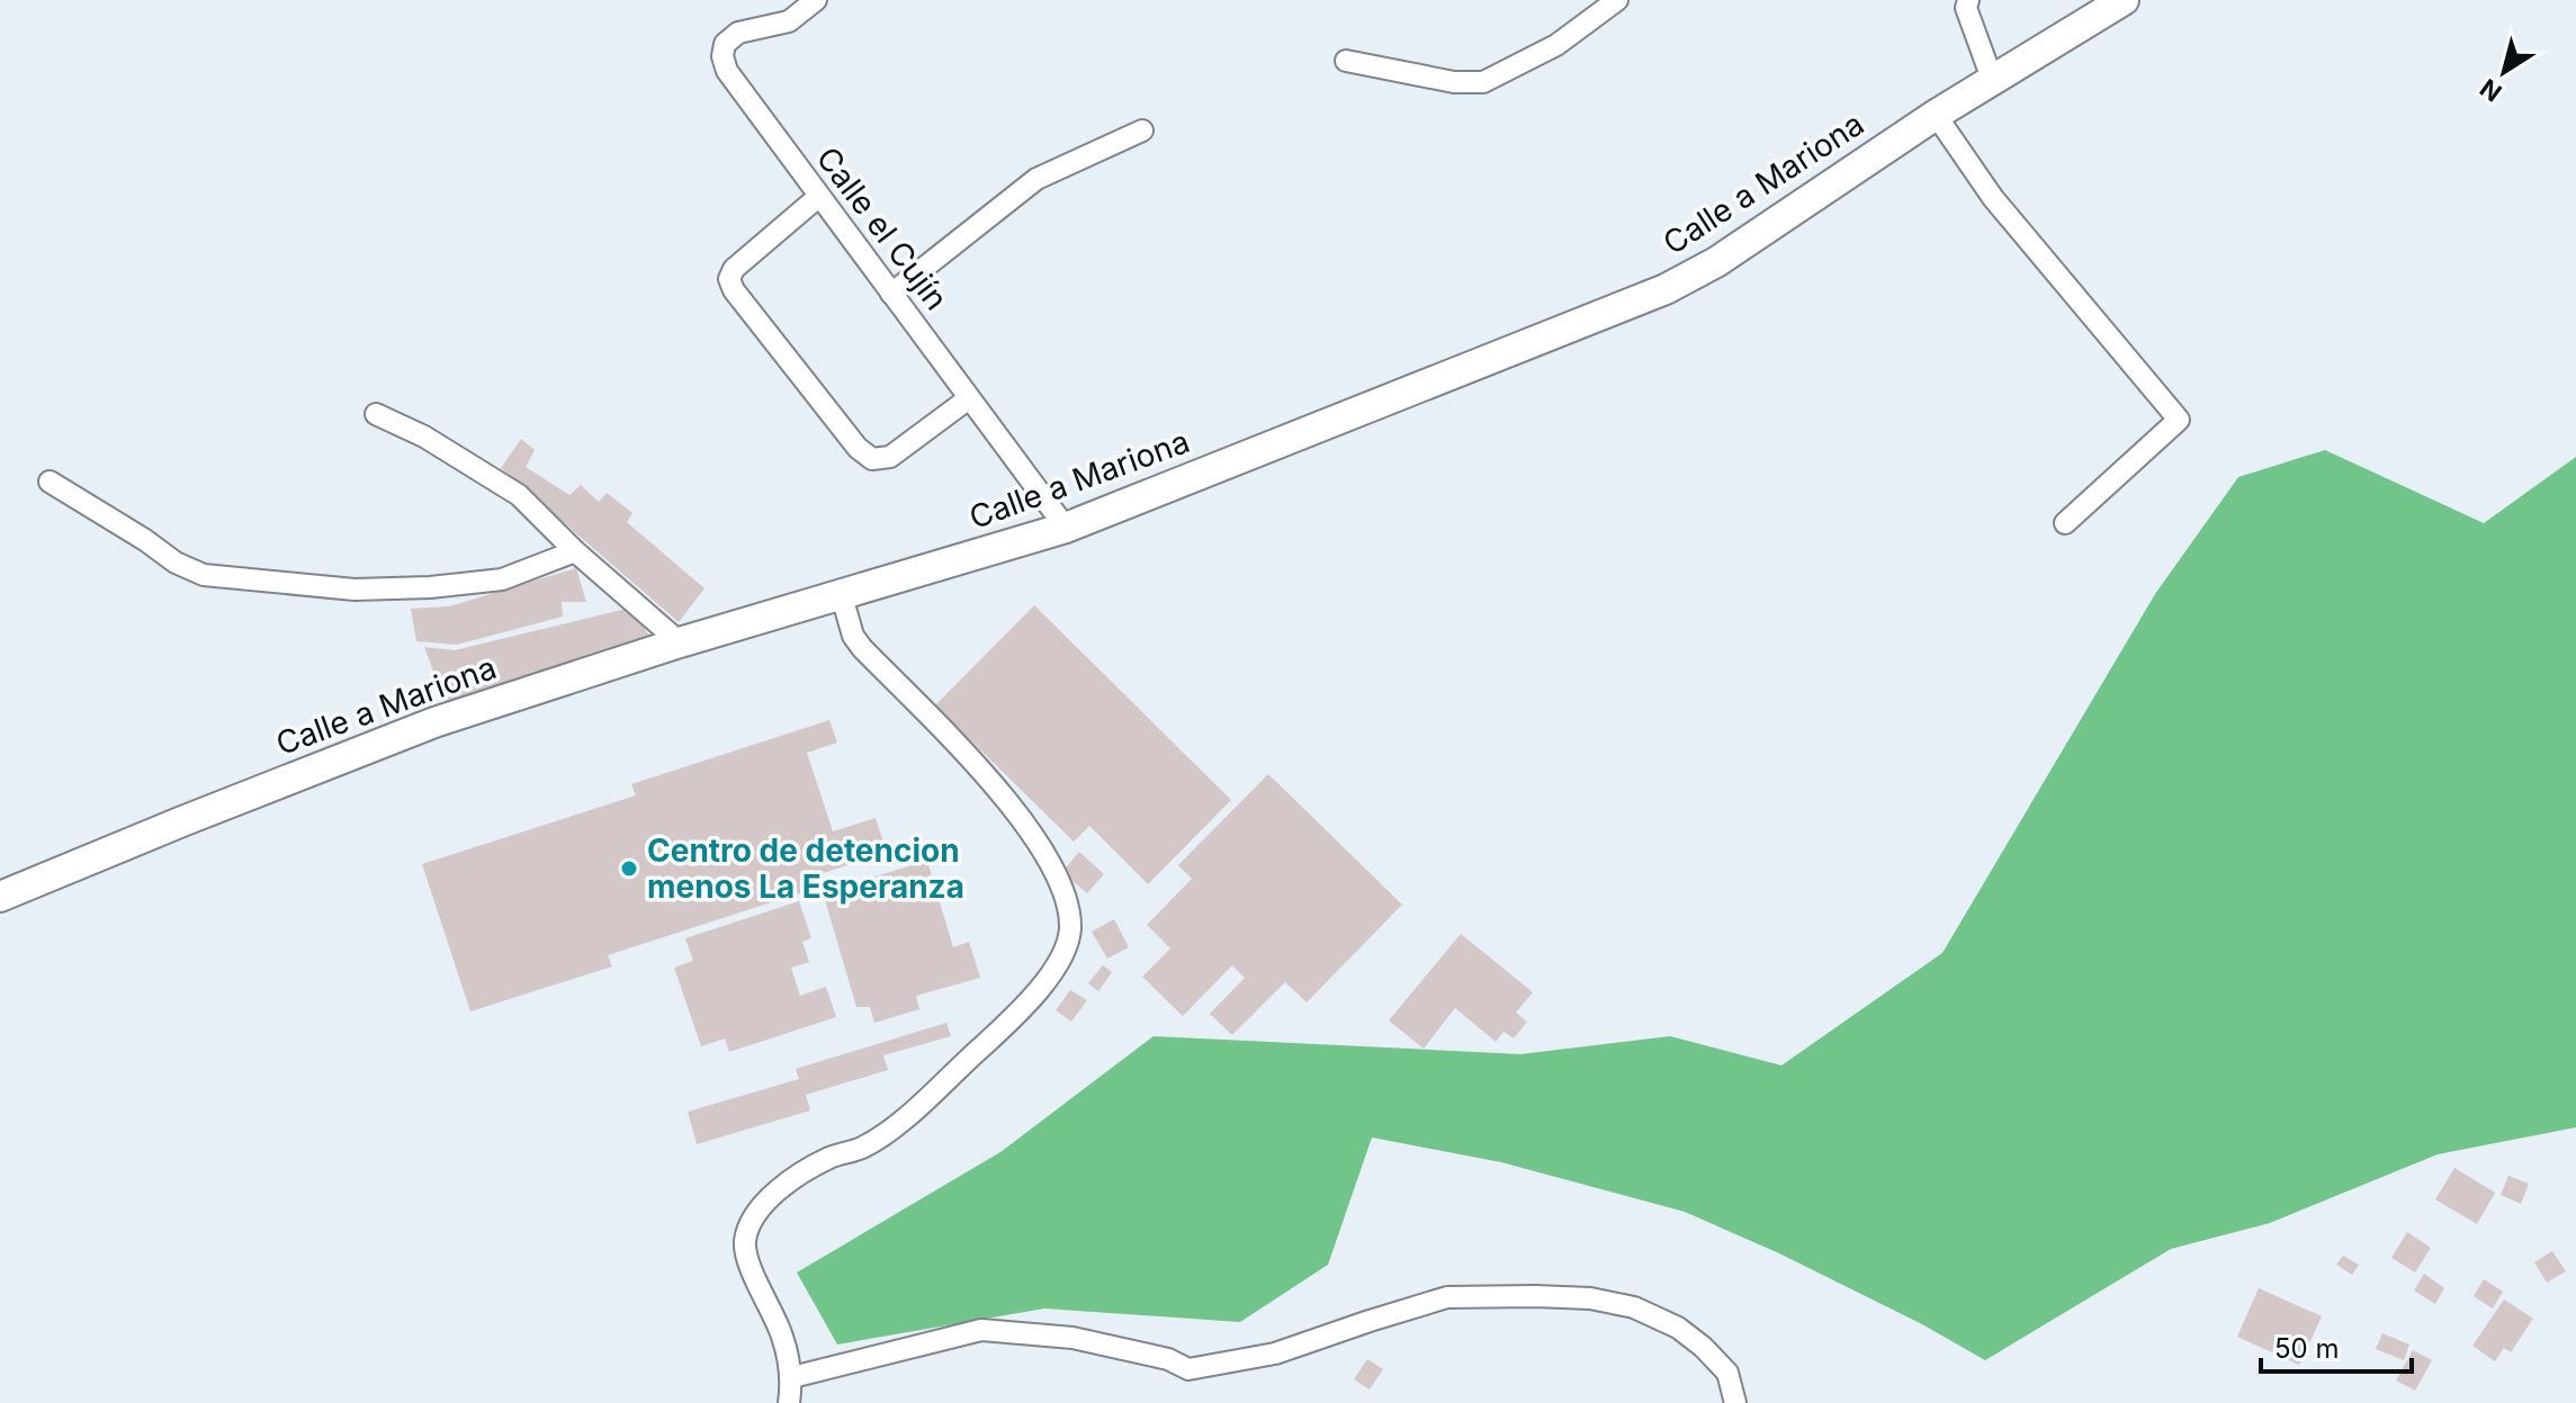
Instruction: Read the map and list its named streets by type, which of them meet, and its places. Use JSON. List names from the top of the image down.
{
  "streets": {
    "main road": ["Calle a Mariona"],
    "street": ["Calle el Cujín"]
  },
  "crossings": [
    ["Calle a Mariona", "Calle el Cujín"]
  ],
  "places": ["Centro de detencion menos La Esperanza"],
  "scale_bar": "50 m",
  "north": "bottom left"
}
